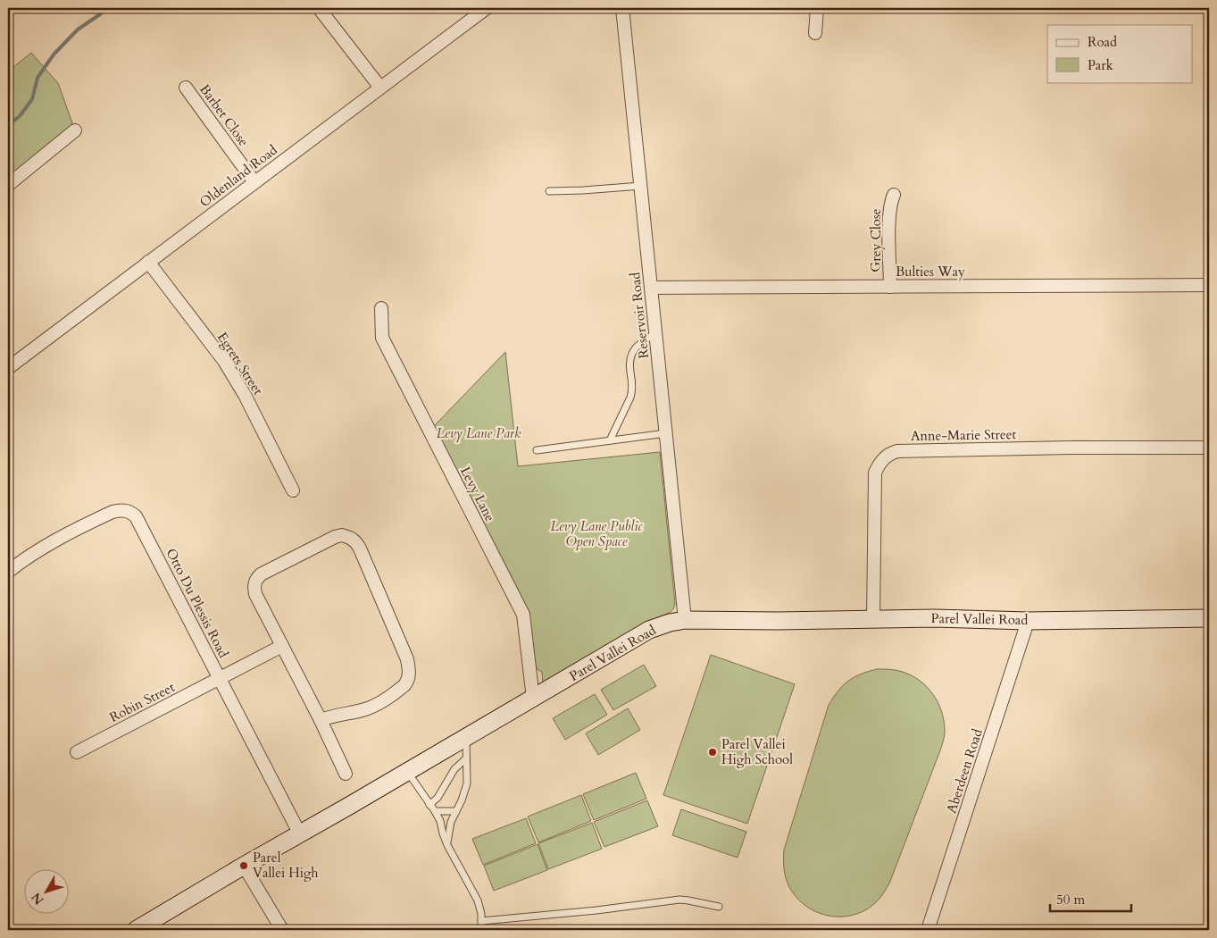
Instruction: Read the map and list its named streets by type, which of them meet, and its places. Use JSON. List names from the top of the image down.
{
  "streets": {
    "street": [
      "Barbet Close",
      "Oldenland Road",
      "Grey Close",
      "Bulties Way",
      "Reservoir Road",
      "Egrets Street",
      "Anne-Marie Street",
      "Levy Lane",
      "Otto Du Plessis Road",
      "Parel Vallei Road",
      "Robin Street",
      "Aberdeen Road"
    ]
  },
  "crossings": [
    ["Barbet Close", "Oldenland Road"],
    ["Oldenland Road", "Egrets Street"],
    ["Grey Close", "Bulties Way"],
    ["Bulties Way", "Reservoir Road"],
    ["Reservoir Road", "Parel Vallei Road"],
    ["Anne-Marie Street", "Parel Vallei Road"],
    ["Levy Lane", "Parel Vallei Road"],
    ["Otto Du Plessis Road", "Parel Vallei Road"],
    ["Otto Du Plessis Road", "Robin Street"],
    ["Parel Vallei Road", "Aberdeen Road"]
  ],
  "parks": ["Levy Lane Park", "Levy Lane Public Open Space"],
  "places": ["Parel Vallei High School", "Parel Vallei High"],
  "legend": ["Road", "Park"],
  "scale_bar": "50 m",
  "north": "bottom left"
}
